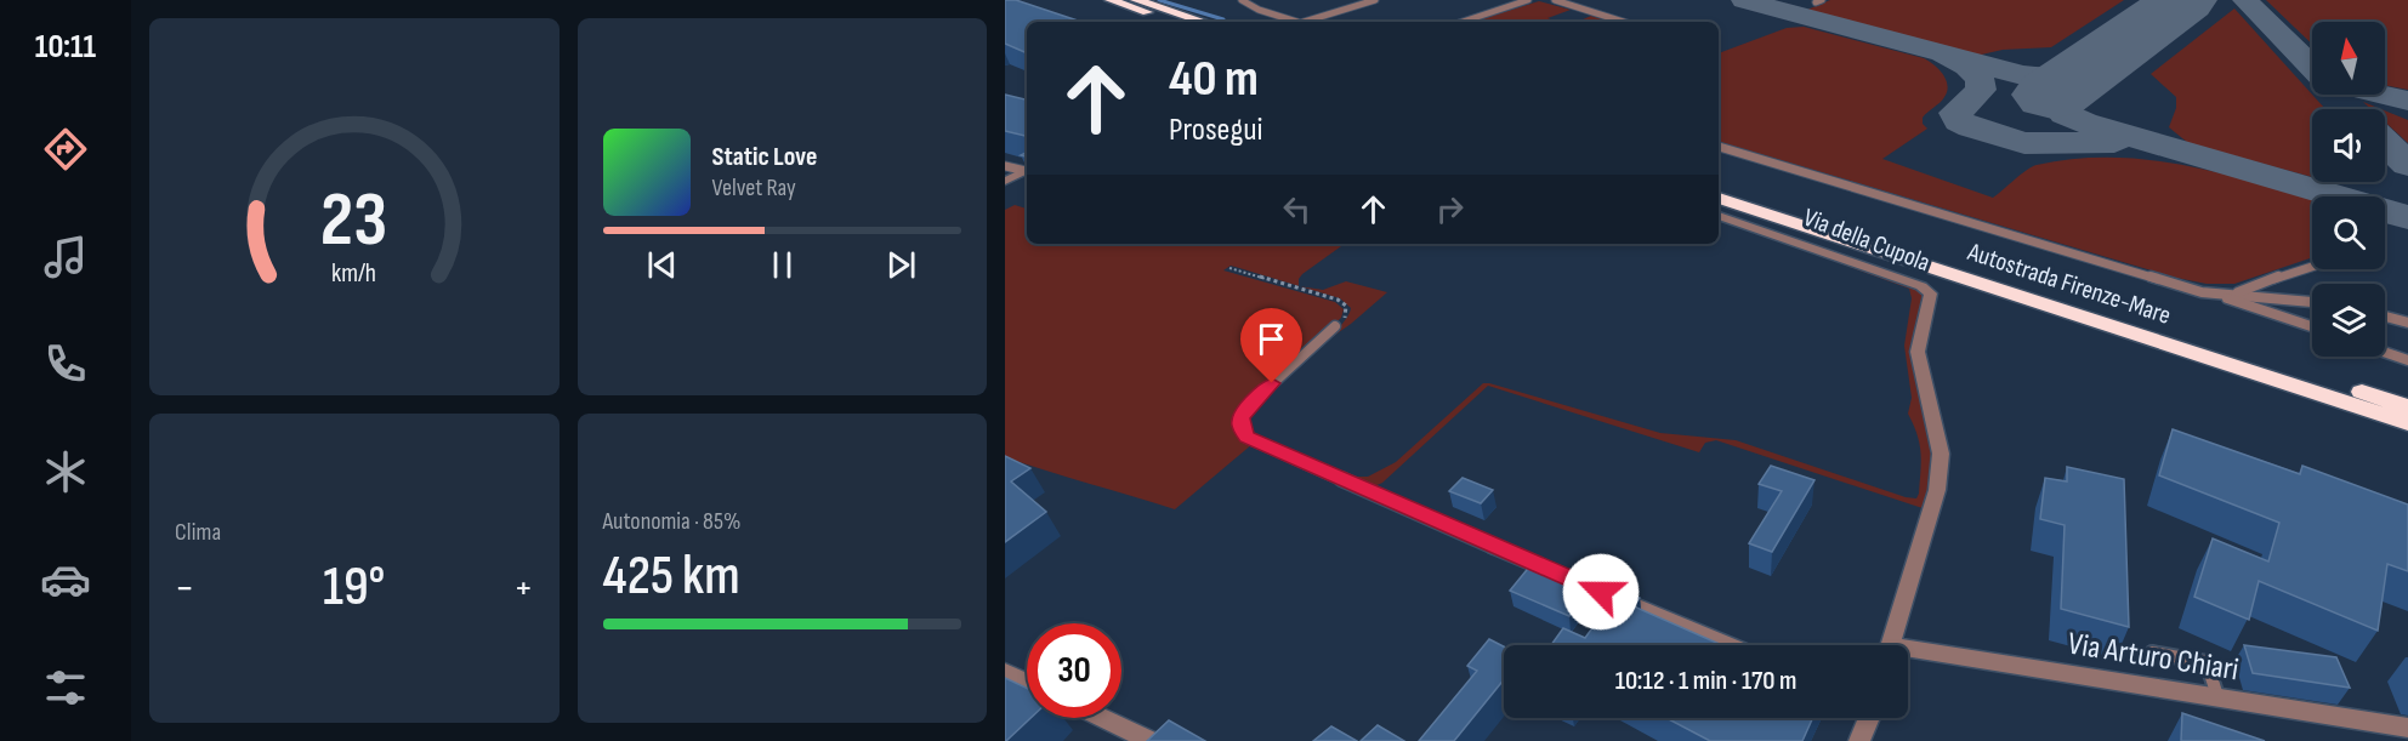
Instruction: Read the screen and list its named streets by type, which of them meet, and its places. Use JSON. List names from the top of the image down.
{
  "streets": {
    "highway": ["Autostrada Firenze-Mare"],
    "street": ["Via della Cupola", "Via Arturo Chiari"]
  },
  "north": "top",
  "page": {
    "tabs": "10:11",
    "turn": ["40 m", "Prosegui"],
    "song": ["Static Love", "Velvet Ray"],
    "tile": [
      "Clima",
      ["Autonomia · 85%", "425 km"]
    ],
    "heat": ["−", "19°", "+"],
    "limit": "30",
    "trip": "10:12 · 1 min · 170 m",
    "gauge": ["23", "km/h"]
  }
}
